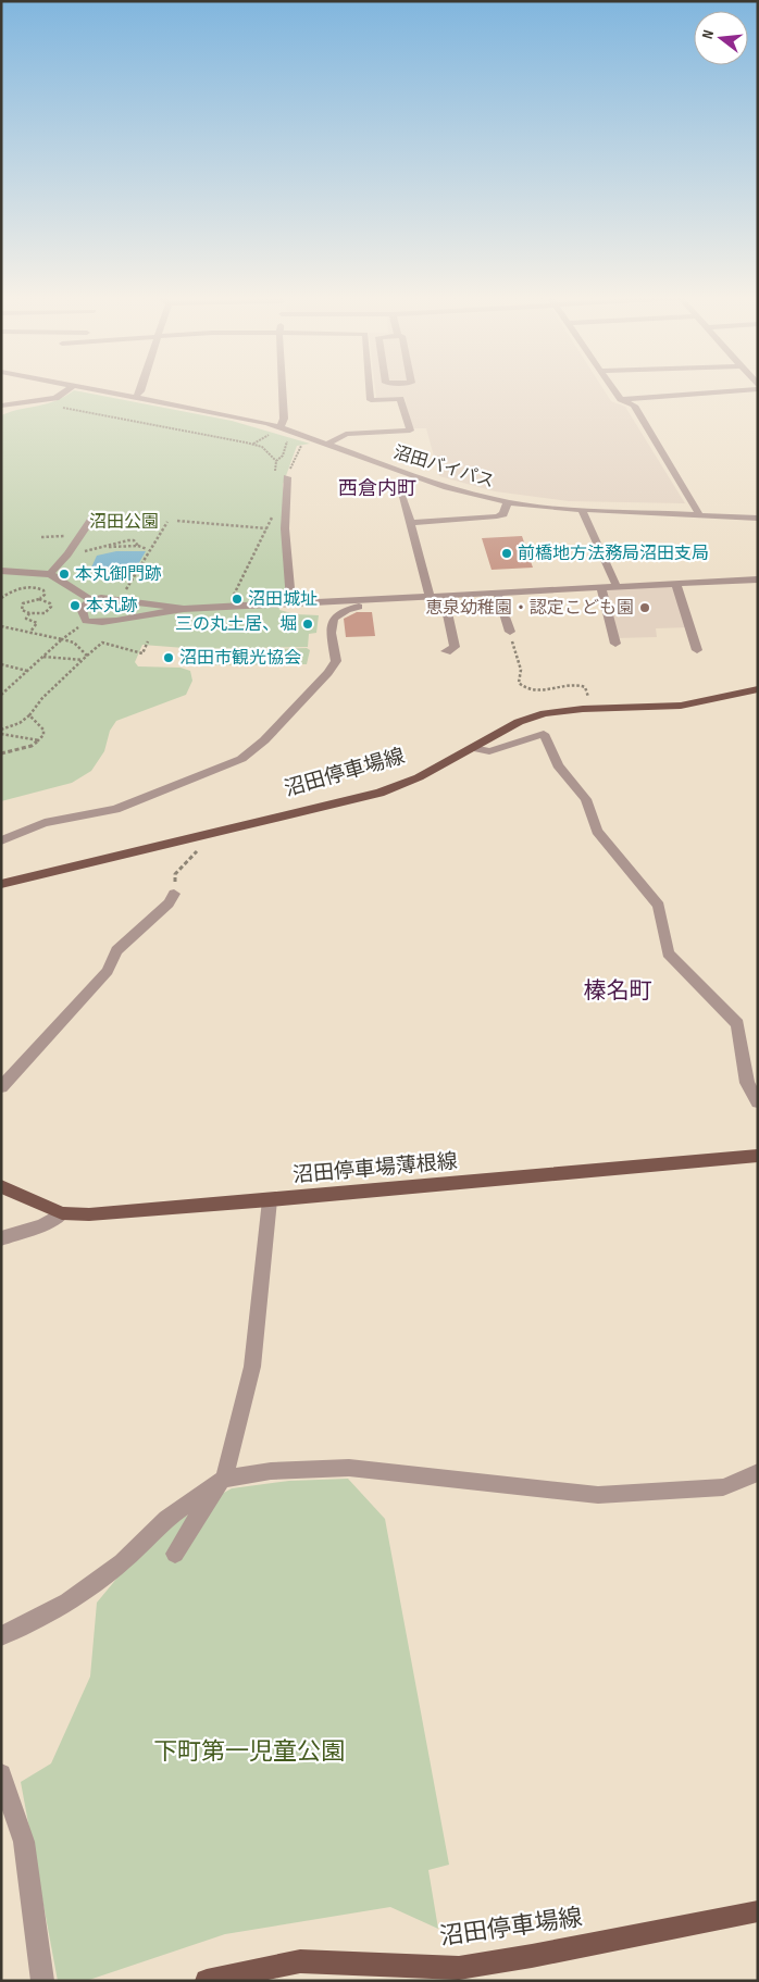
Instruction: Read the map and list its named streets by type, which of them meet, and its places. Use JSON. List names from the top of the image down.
{
  "streets": {
    "main road": ["沼田停車場線", "沼田停車場薄根線"],
    "street": ["沼田バイパス"]
  },
  "districts": ["西倉内町", "榛名町"],
  "parks": ["沼田公園", "下町第一児童公園"],
  "places": [
    "前橋地方法務局沼田支局",
    "本丸御門跡",
    "沼田城址",
    "本丸跡",
    "恵泉幼稚園・認定こども園",
    "三の丸土居、堀",
    "沼田市観光協会"
  ],
  "north": "left"
}
